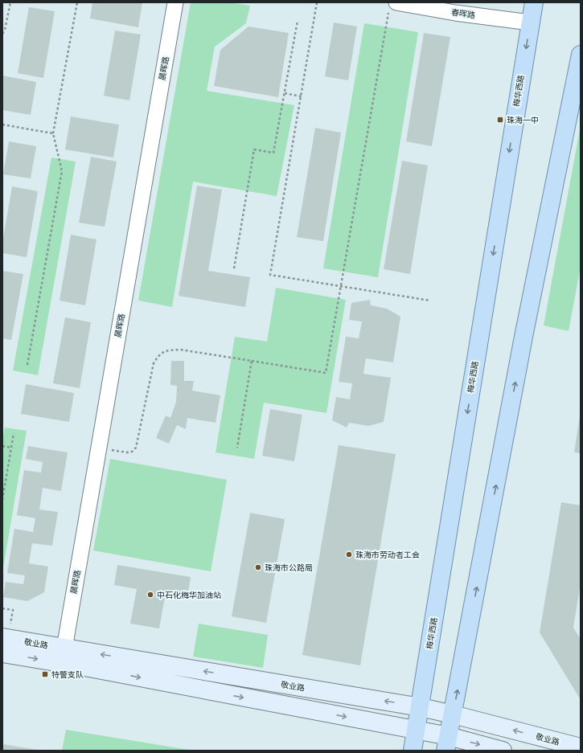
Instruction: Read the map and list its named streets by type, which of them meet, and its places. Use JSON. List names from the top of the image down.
{
  "streets": {
    "main road": ["梅华西路", "敬业路"],
    "street": ["春晖路", "晨晖路"]
  },
  "crossings": [
    ["春晖路", "梅华西路"],
    ["晨晖路", "敬业路"],
    ["梅华西路", "敬业路"]
  ],
  "places": {
    "transit": ["珠海一中", "特警支队"],
    "other": ["珠海市劳动者工会", "珠海市公路局", "中石化梅华加油站"]
  }
}
